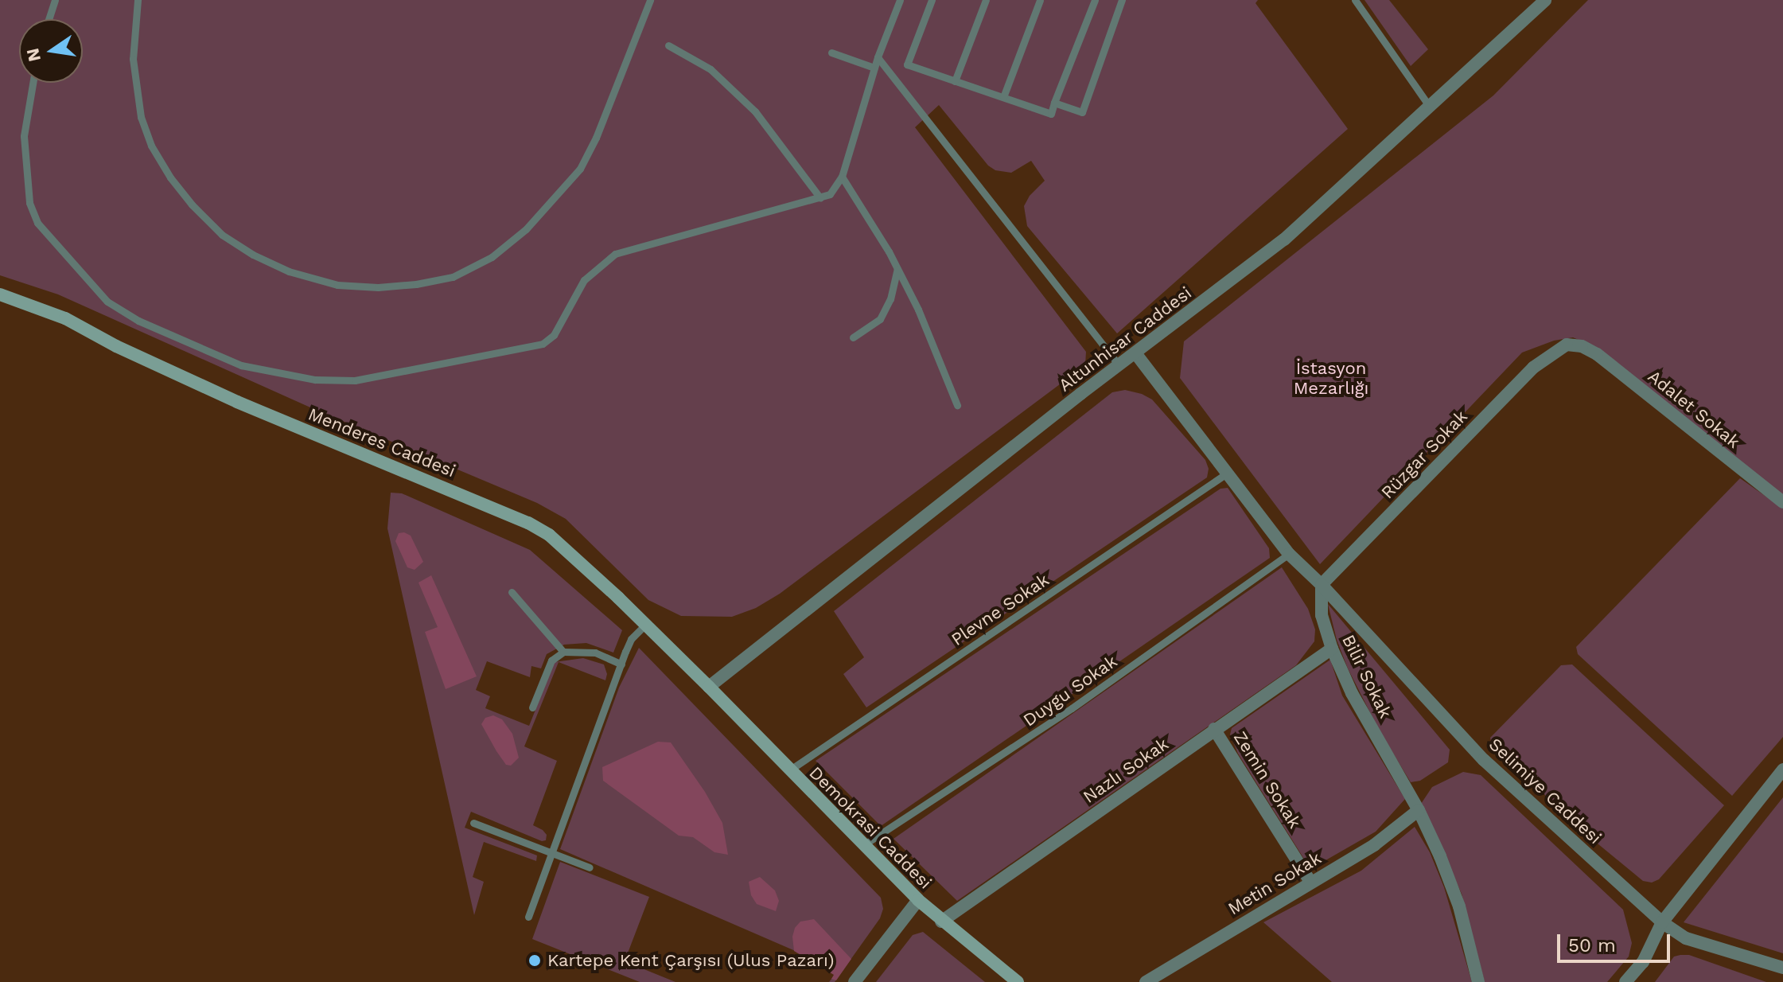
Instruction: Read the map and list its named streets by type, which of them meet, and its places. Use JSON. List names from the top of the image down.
{
  "streets": {
    "main road": ["Menderes Caddesi", "Demokrasi Caddesi"],
    "street": [
      "Altunhisar Caddesi",
      "Adalet Sokak",
      "Rüzgar Sokak",
      "Bilir Sokak",
      "Nazlı Sokak",
      "Zemin Sokak",
      "Selimiye Caddesi",
      "Metin Sokak"
    ],
    "lane": ["Plevne Sokak", "Duygu Sokak"]
  },
  "crossings": [
    ["Altunhisar Caddesi", "Menderes Caddesi"],
    ["Altunhisar Caddesi", "Demokrasi Caddesi"],
    ["Adalet Sokak", "Rüzgar Sokak"],
    ["Menderes Caddesi", "Demokrasi Caddesi"],
    ["Rüzgar Sokak", "Bilir Sokak"],
    ["Rüzgar Sokak", "Selimiye Caddesi"],
    ["Plevne Sokak", "Demokrasi Caddesi"],
    ["Bilir Sokak", "Nazlı Sokak"],
    ["Bilir Sokak", "Selimiye Caddesi"],
    ["Bilir Sokak", "Metin Sokak"],
    ["Duygu Sokak", "Demokrasi Caddesi"],
    ["Nazlı Sokak", "Zemin Sokak"],
    ["Nazlı Sokak", "Demokrasi Caddesi"],
    ["Zemin Sokak", "Metin Sokak"]
  ],
  "parks": ["İstasyon Mezarlığı"],
  "places": ["Kartepe Kent Çarşısı (Ulus Pazarı)"],
  "scale_bar": "50 m",
  "north": "left"
}
